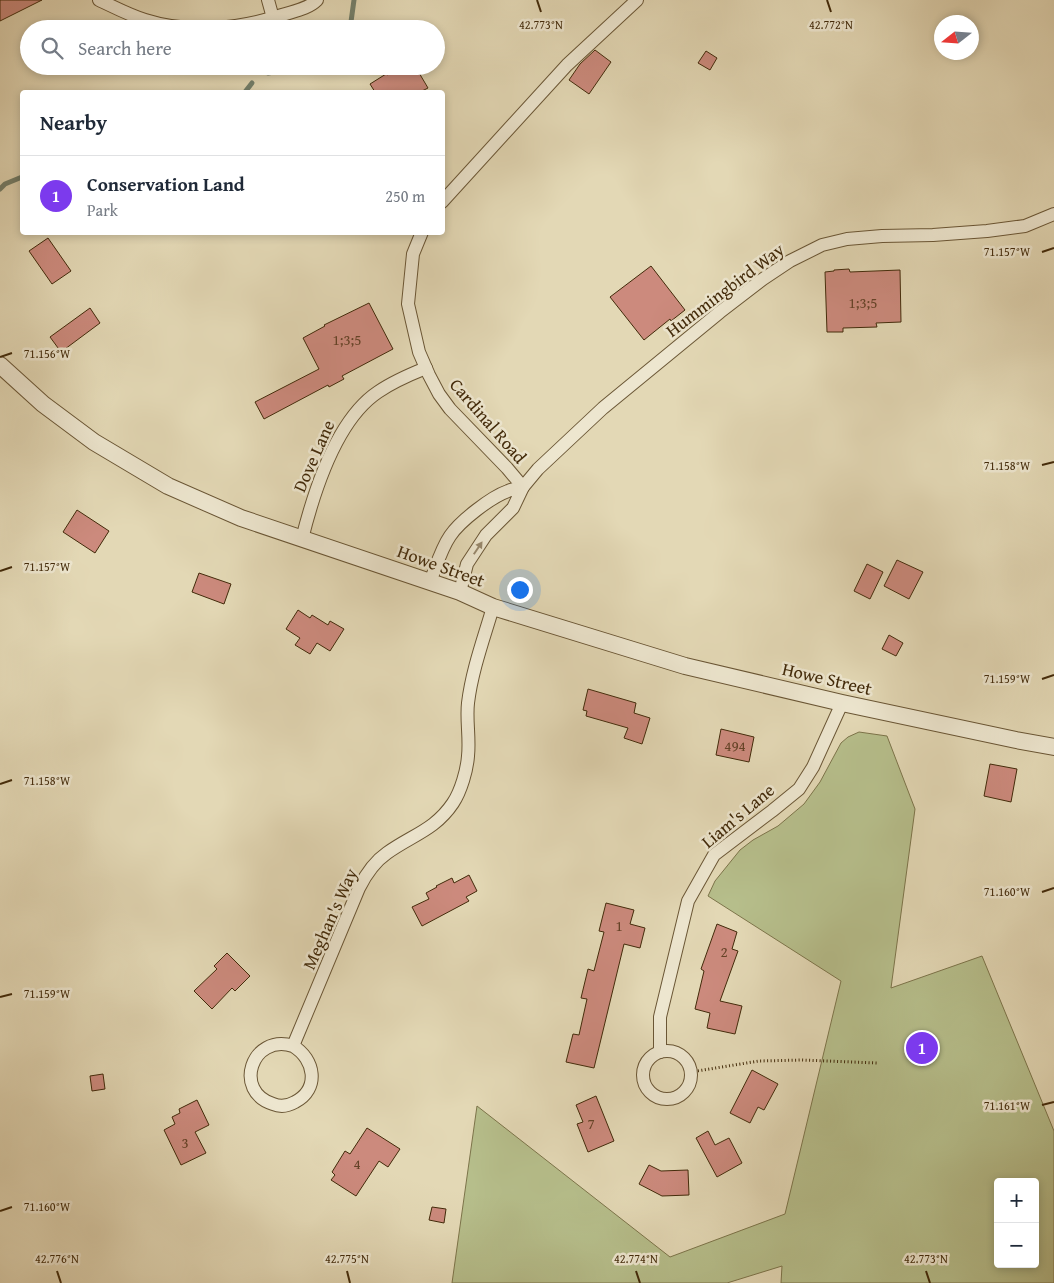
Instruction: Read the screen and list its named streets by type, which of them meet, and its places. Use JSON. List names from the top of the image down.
{
  "streets": {
    "street": [
      "Hummingbird Way",
      "Cardinal Road",
      "Dove Lane",
      "Howe Street",
      "Liam's Lane",
      "Meghan's Way"
    ]
  },
  "crossings": [
    ["Hummingbird Way", "Cardinal Road"],
    ["Hummingbird Way", "Howe Street"],
    ["Cardinal Road", "Dove Lane"],
    ["Dove Lane", "Howe Street"],
    ["Howe Street", "Liam's Lane"],
    ["Howe Street", "Meghan's Way"]
  ],
  "house_numbers": [
    "1;3;5",
    "1;3;5",
    "494",
    "1",
    "2",
    "7",
    "3",
    "4"
  ],
  "north": "left",
  "page": {
    "search": "Search here",
    "heading": "Nearby",
    "list": [
      {
        "mark": "1",
        "name": "Conservation Land",
        "note": "Park",
        "value": "250 m"
      }
    ],
    "pins": "1",
    "map_buttons": ["+", "−"]
  },
  "coordinates": [
    "42.773°N",
    "42.772°N",
    "71.157°W",
    "71.156°W",
    "71.158°W",
    "71.159°W",
    "71.160°W",
    "71.161°W",
    "42.776°N",
    "42.775°N",
    "42.774°N"
  ]
}
